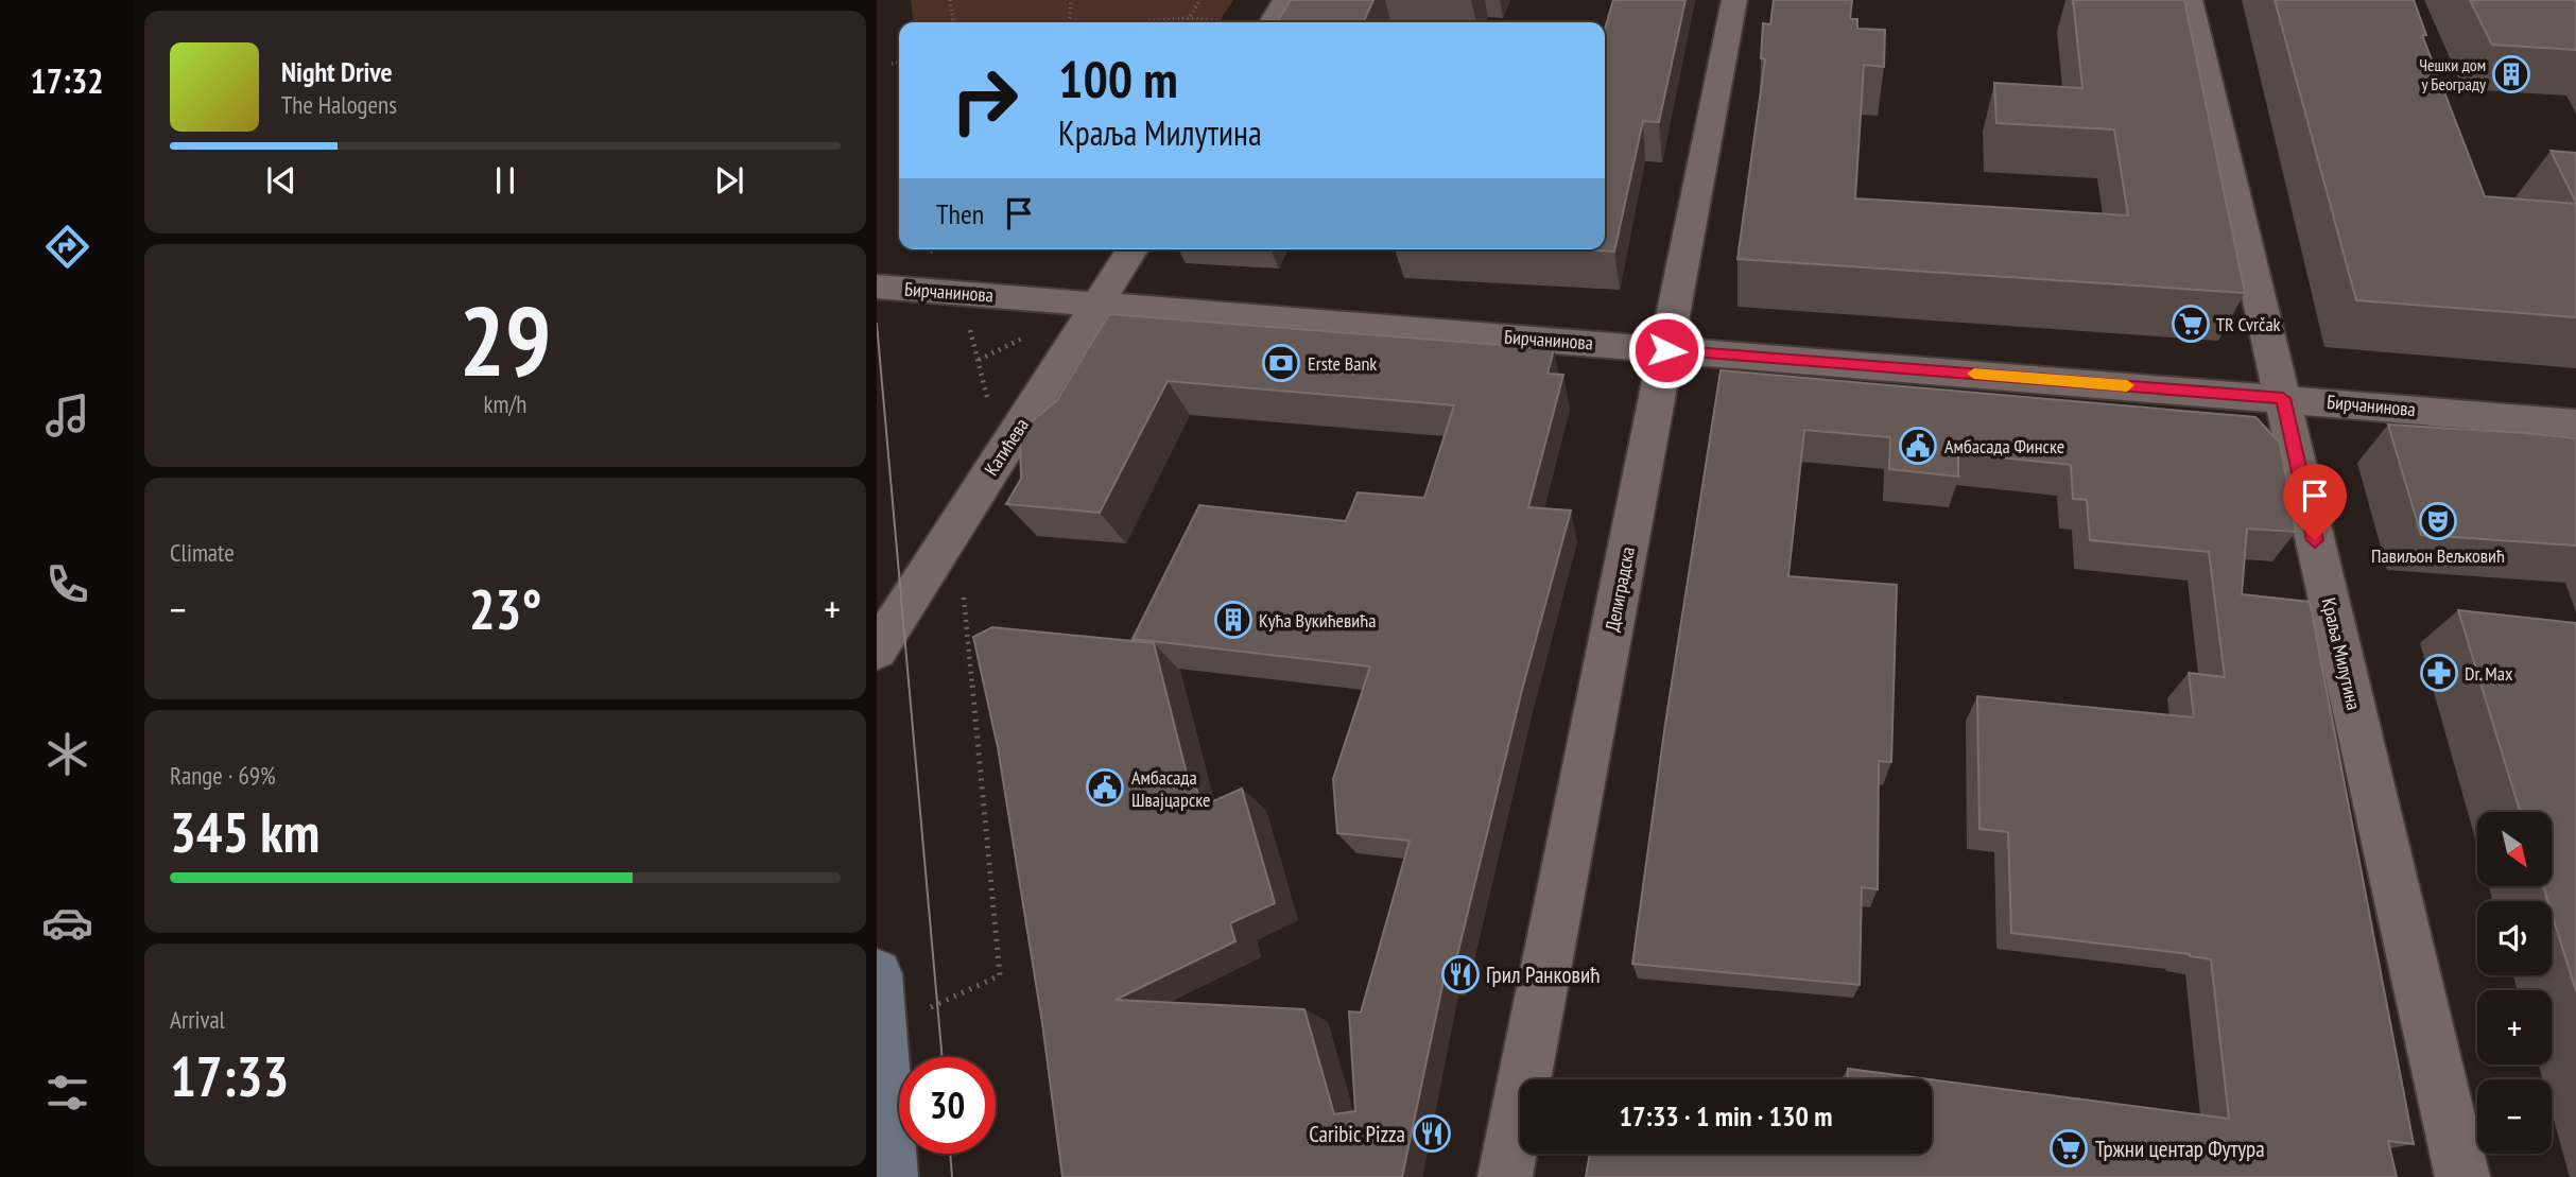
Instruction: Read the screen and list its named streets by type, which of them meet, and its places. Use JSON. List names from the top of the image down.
{
  "streets": {
    "street": [
      "Бирчанинова",
      "Катићева",
      "Делиградска",
      "Краља Милутина"
    ]
  },
  "crossings": [
    ["Бирчанинова", "Катићева"],
    ["Бирчанинова", "Делиградска"],
    ["Бирчанинова", "Краља Милутина"]
  ],
  "places": {
    "building": ["Чешки дом у Београду", "Кућа Вукићевића"],
    "supermarket": ["TR Cvrčak", "Тржни центар Футура"],
    "bank": ["Erste Bank"],
    "public building": ["Амбасада Финске", "Амбасада Швајцарске"],
    "theatre": ["Павиљон Вељковић"],
    "pharmacy": ["Dr. Max"],
    "restaurant": ["Грил Ранковић", "Caribic Pizza"]
  },
  "north": "bottom right",
  "page": {
    "tabs": "17:32",
    "turn": ["100 m", "Краља Милутина"],
    "song": ["Night Drive", "The Halogens"],
    "then": "Then",
    "tile": [
      ["29", "km/h"],
      "Climate",
      ["Range · 69%", "345 km"],
      ["Arrival", "17:33"]
    ],
    "heat": ["−", "23°", "+"],
    "map_buttons": ["+", "−"],
    "limit": "30",
    "trip": "17:33 · 1 min · 130 m"
  }
}
